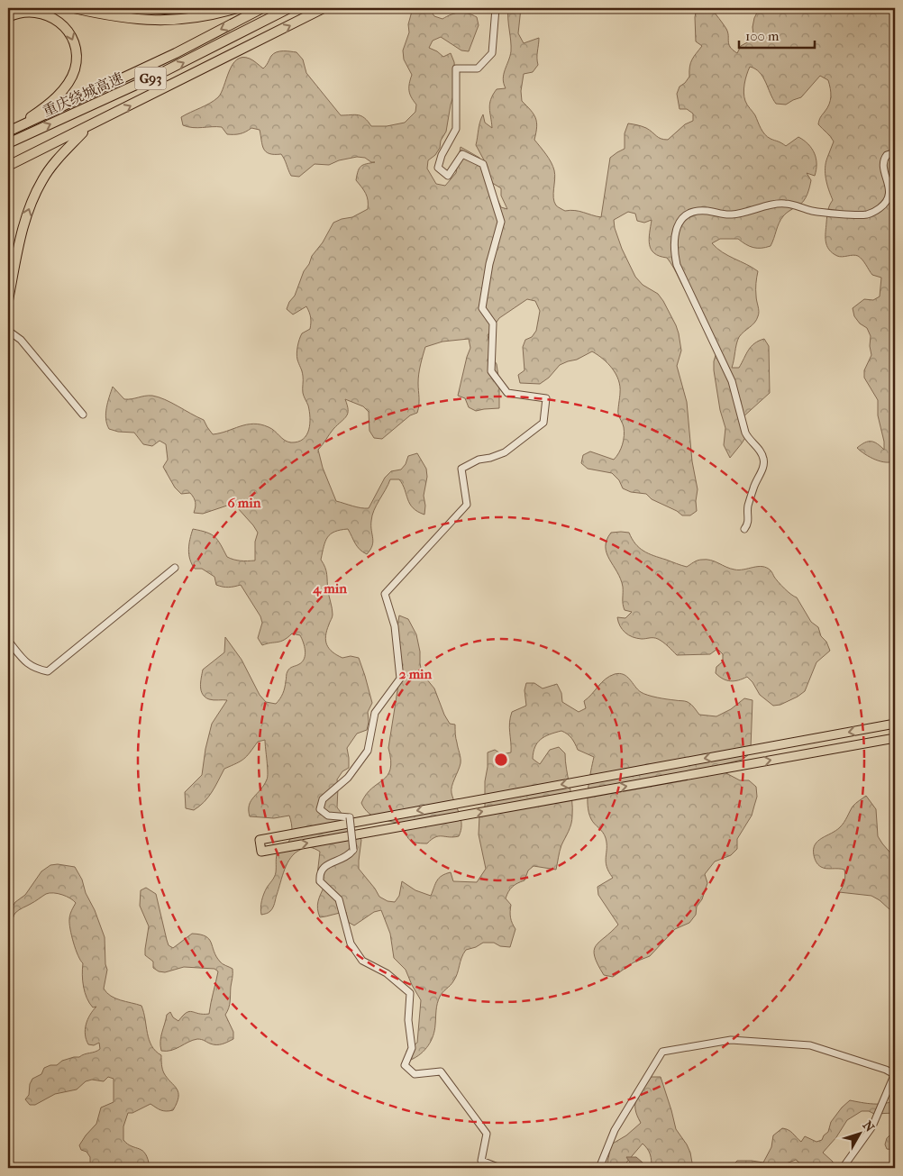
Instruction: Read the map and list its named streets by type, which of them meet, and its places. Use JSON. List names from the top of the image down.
{
  "streets": {
    "highway": ["G93", "重庆绕城高速"]
  },
  "scale_bar": "100 m",
  "north": "top right",
  "rings": ["6 min", "4 min", "2 min"]
}
